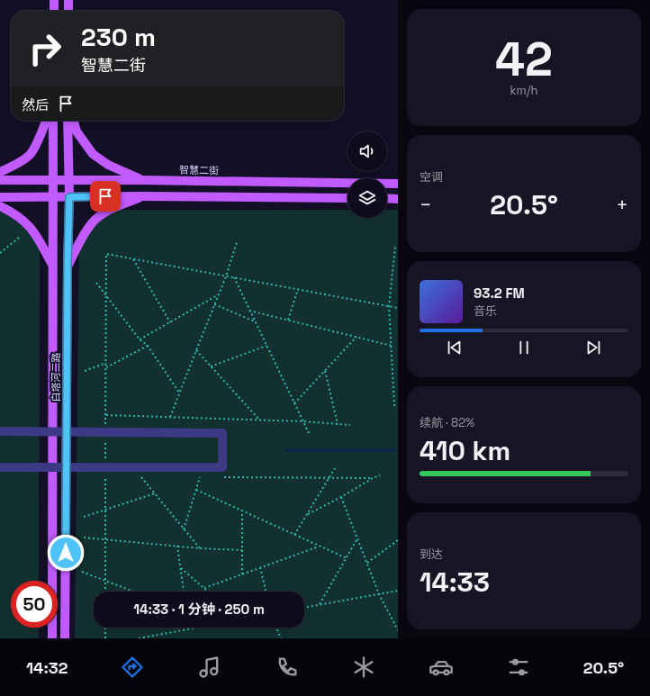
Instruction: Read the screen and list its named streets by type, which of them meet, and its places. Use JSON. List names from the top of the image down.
{
  "streets": {
    "main road": ["智慧二街", "白塔河二路"]
  },
  "crossings": [
    ["智慧二街", "白塔河二路"]
  ],
  "page": {
    "tile": [
      ["42", "km/h"],
      "空调",
      ["续航 · 82%", "410 km"],
      ["到达", "14:33"]
    ],
    "turn": ["230 m", "智慧二街"],
    "then": "然后",
    "heat": ["−", "20.5°", "+"],
    "song": ["93.2 FM", "音乐"],
    "limit": "50",
    "trip": "14:33 · 1 分钟 · 250 m",
    "tabs": ["14:32", "20.5°"]
  }
}
